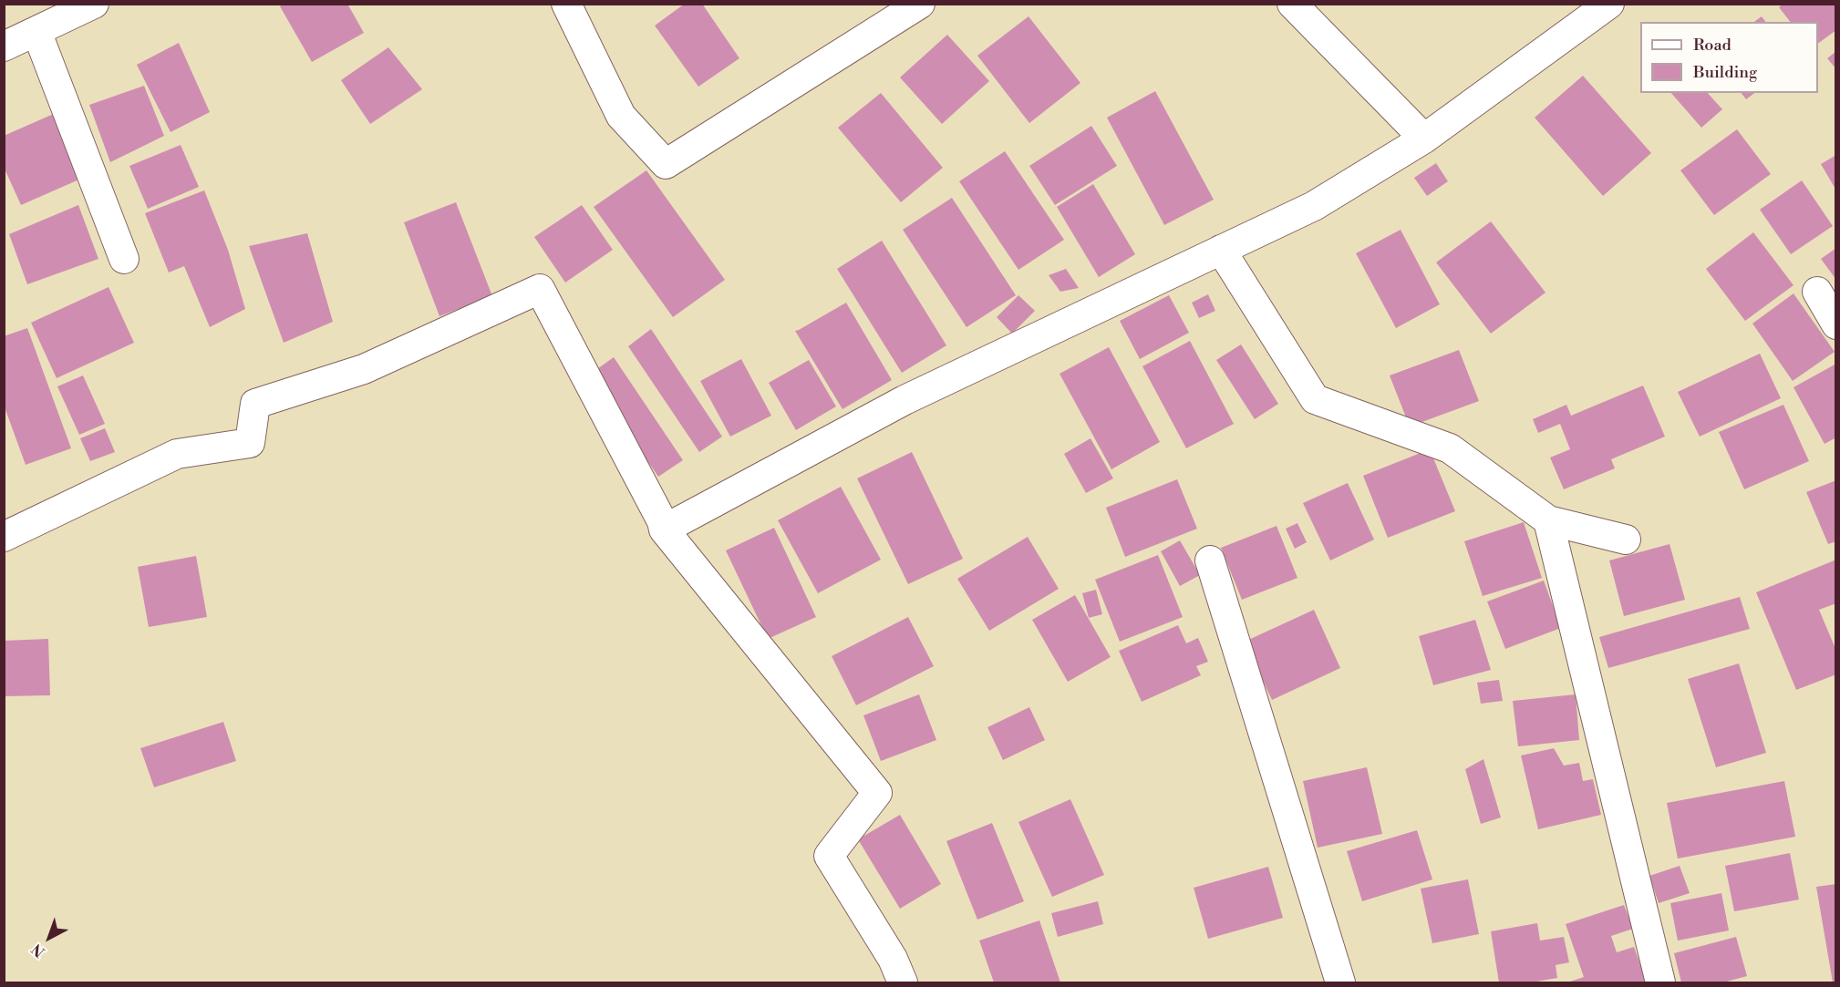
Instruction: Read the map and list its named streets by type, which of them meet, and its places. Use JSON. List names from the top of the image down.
{
  "legend": ["Road", "Building"],
  "north": "bottom left"
}
